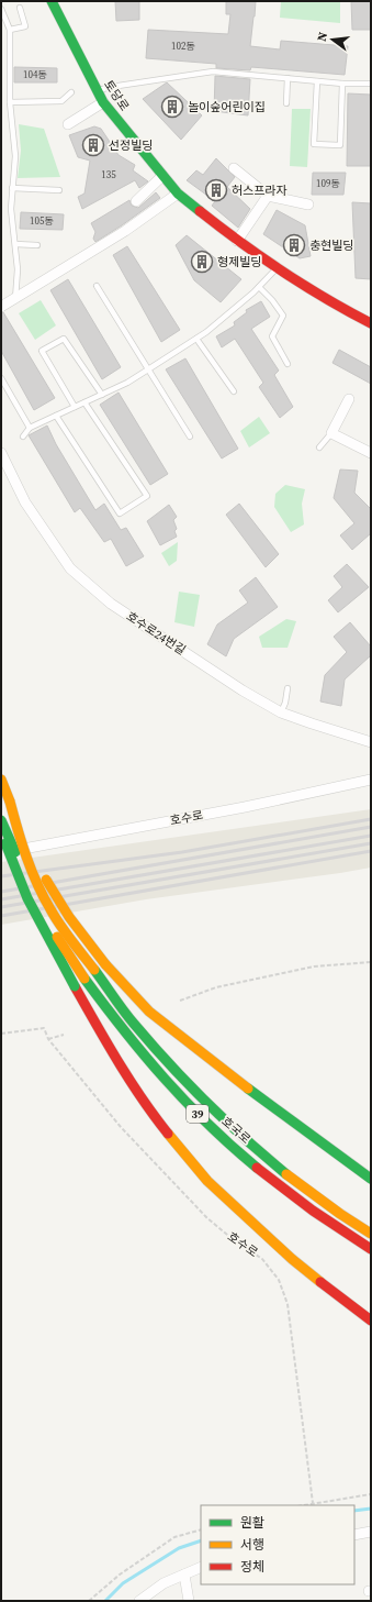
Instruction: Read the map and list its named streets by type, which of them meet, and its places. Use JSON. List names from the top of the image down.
{
  "streets": {
    "main road": ["토당로", "39", "호국로"],
    "street": ["호수로24번길", "호수로"]
  },
  "crossings": [
    ["39", "호국로"]
  ],
  "places": {
    "building": [
      "놀이숲어린이집",
      "선정빌딩",
      "허스프라자",
      "충현빌딩",
      "형제빌딩"
    ]
  },
  "house_numbers": [
    "102동",
    "104동",
    "135",
    "109동",
    "105동"
  ],
  "legend": ["원활", "서행", "정체"],
  "north": "left"
}
